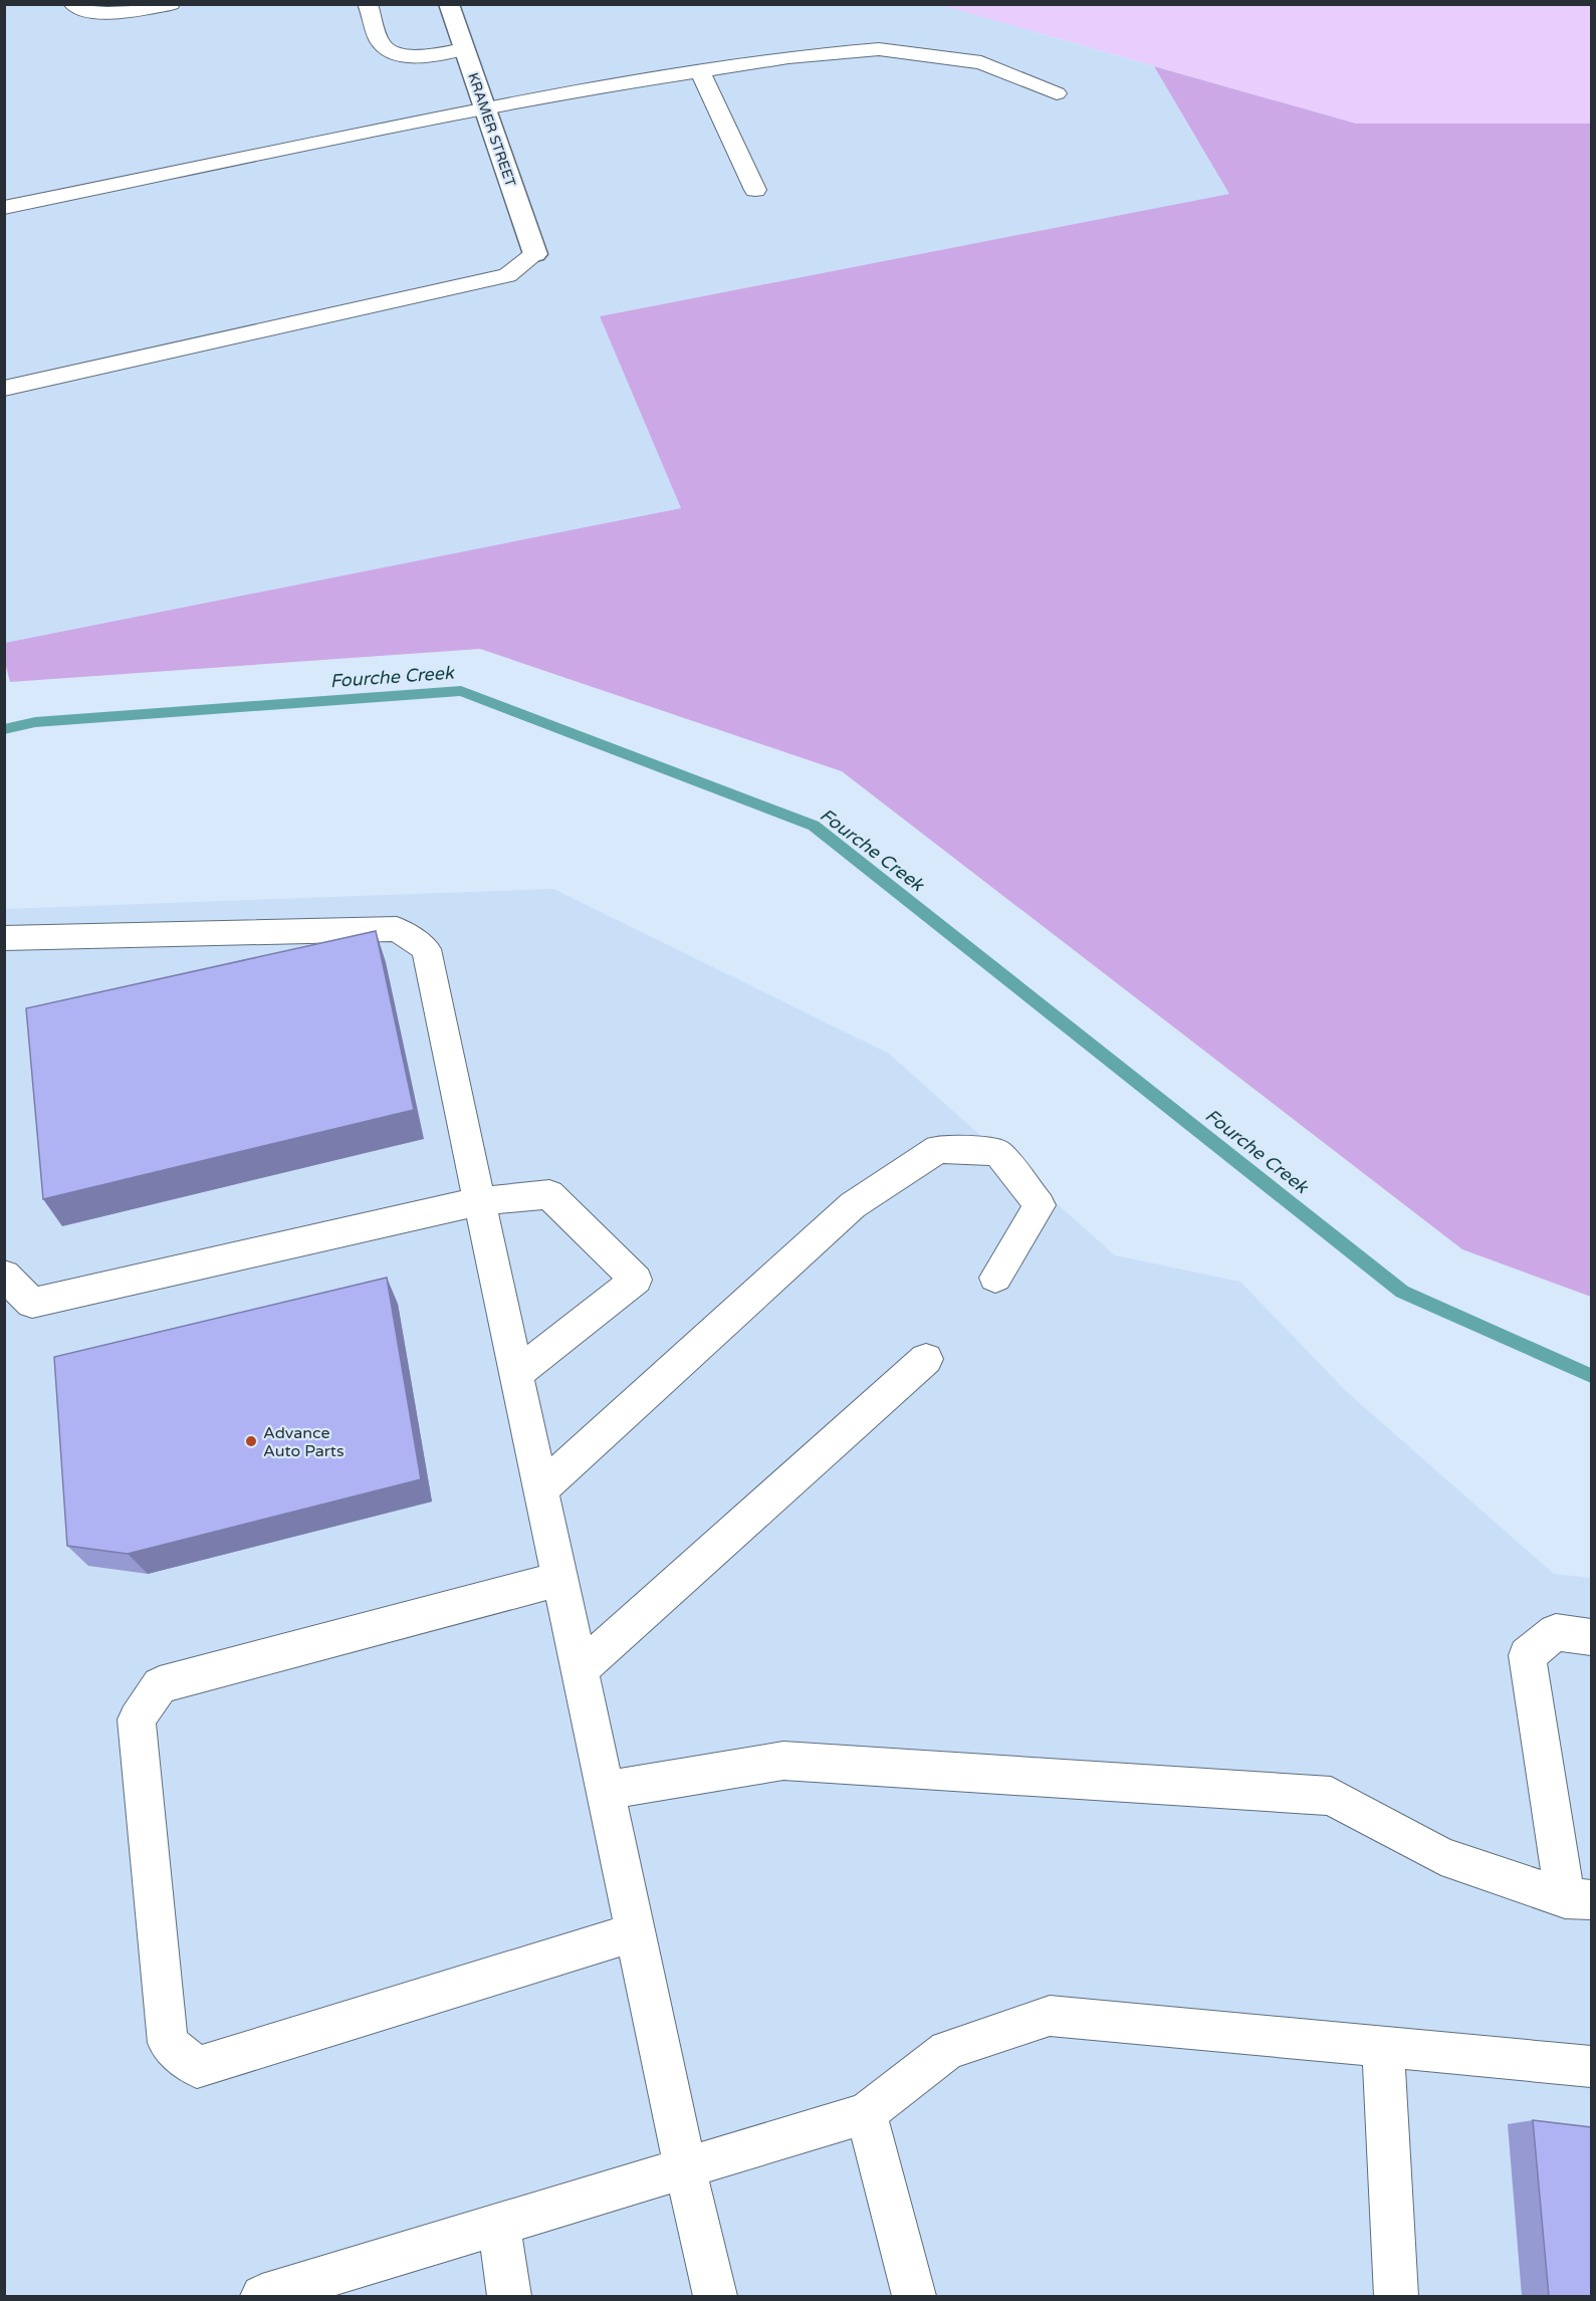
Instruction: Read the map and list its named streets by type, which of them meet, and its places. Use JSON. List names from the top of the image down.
{
  "streets": {
    "street": ["KRAMER STREET"]
  },
  "water": ["Fourche Creek"],
  "places": ["Advance Auto Parts"]
}
